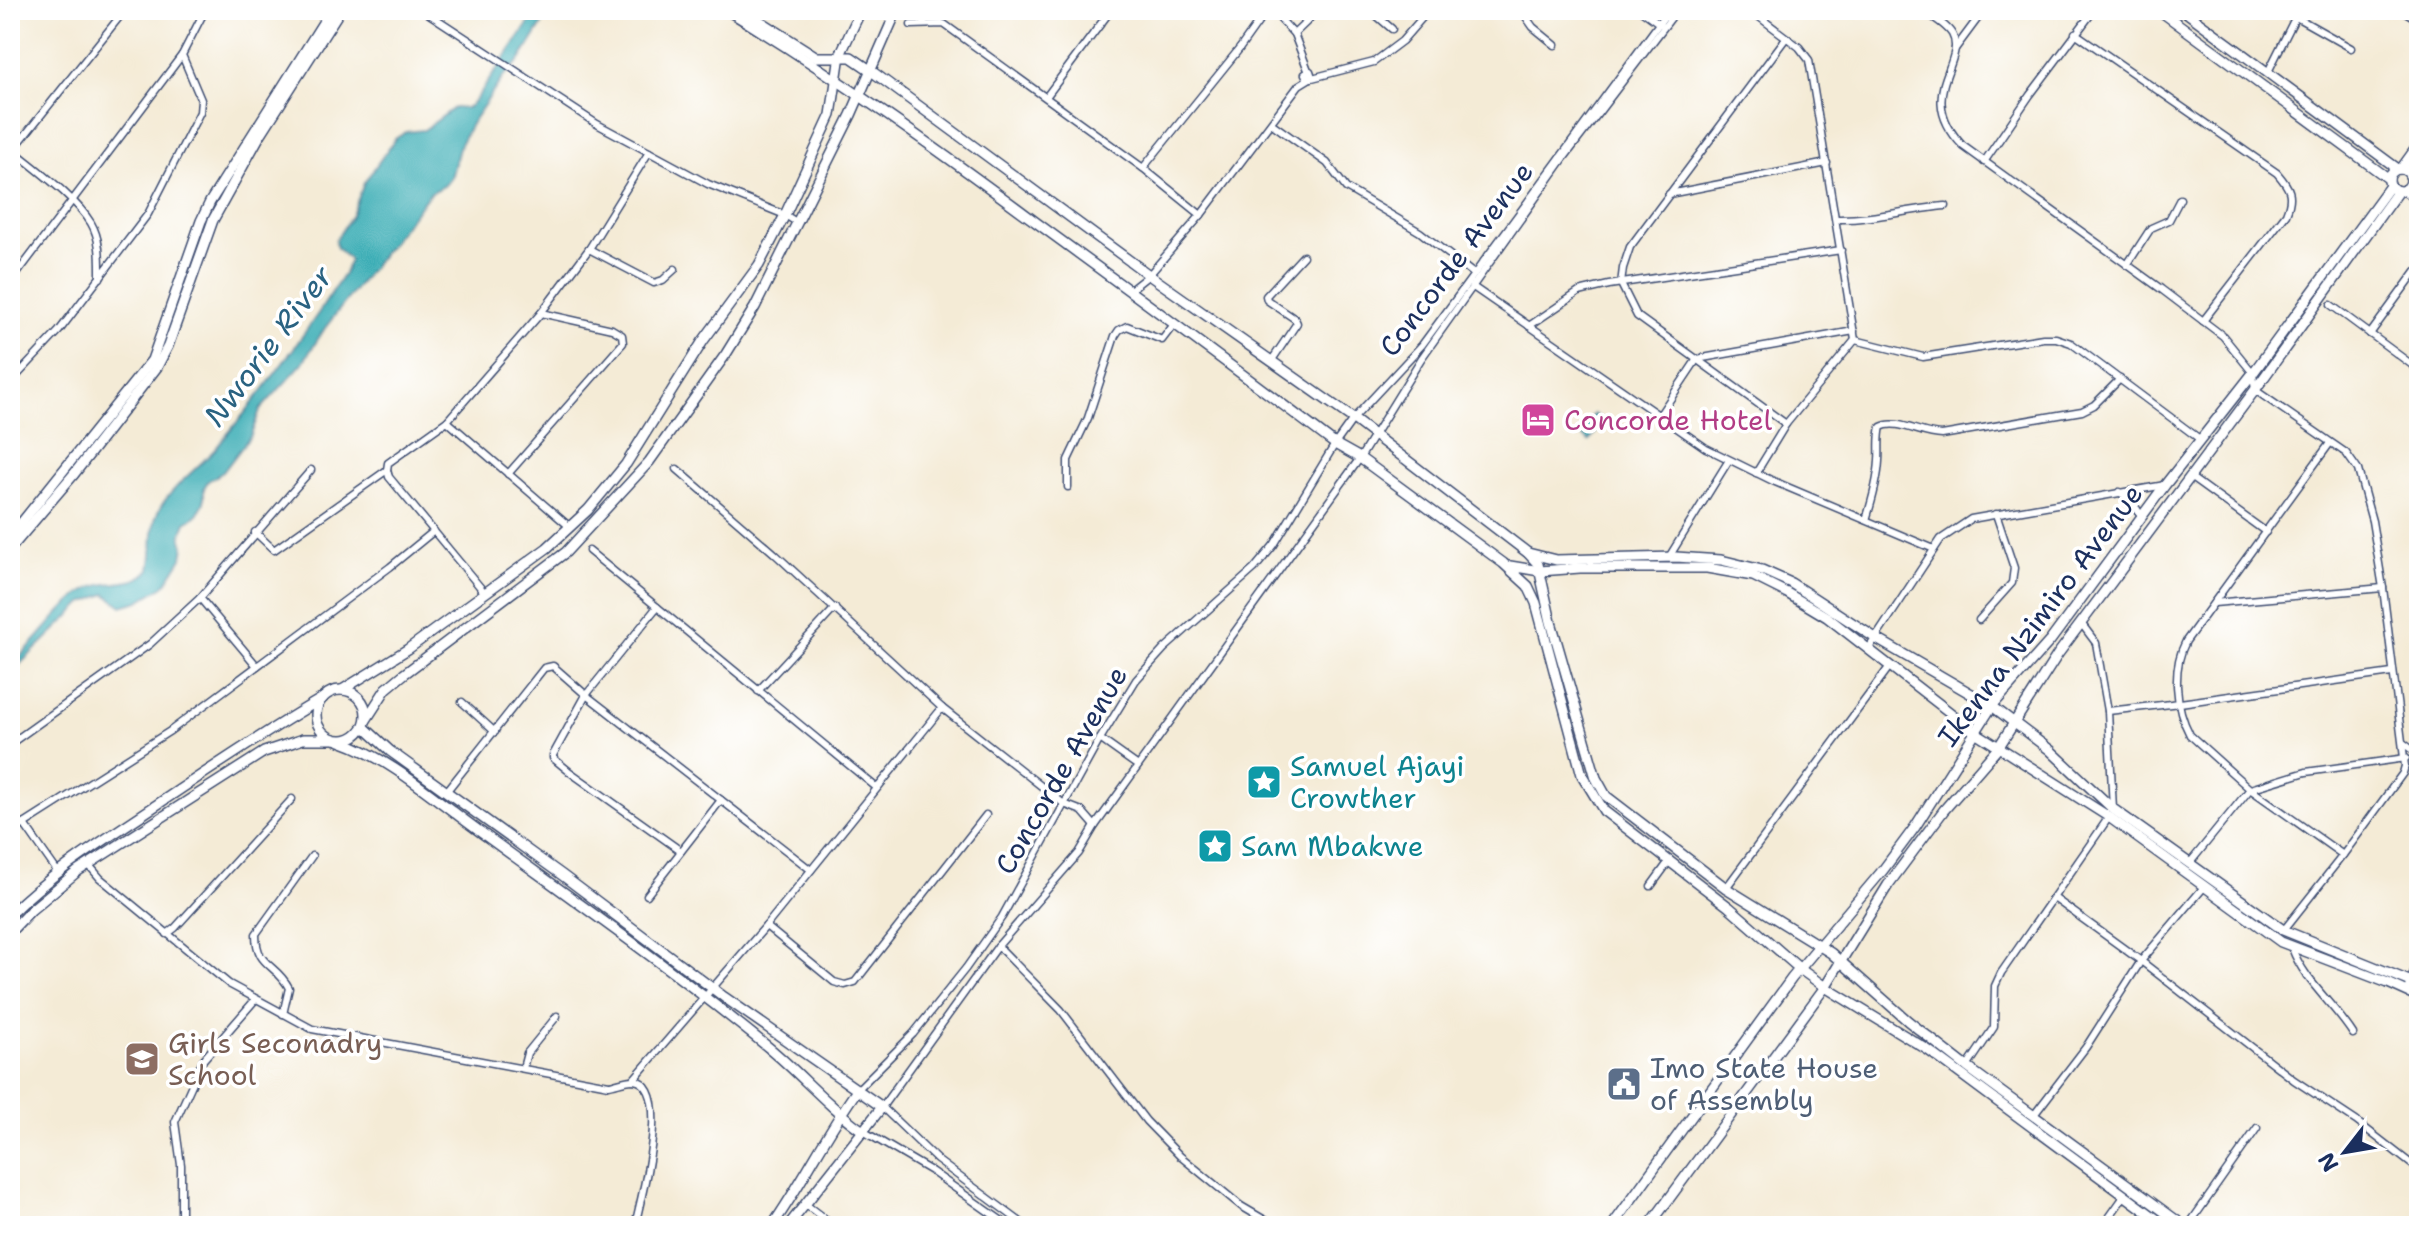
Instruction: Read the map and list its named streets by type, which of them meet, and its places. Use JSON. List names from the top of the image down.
{
  "streets": {
    "street": ["Concorde Avenue", "Ikenna Nzimiro Avenue"]
  },
  "water": ["Nworie River"],
  "places": {
    "hotel": ["Concorde Hotel"],
    "place": ["Samuel Ajayi Crowther", "Sam Mbakwe"],
    "school or university": ["Girls Seconadry School"],
    "public building": ["Imo State House of Assembly"]
  },
  "north": "bottom left"
}
